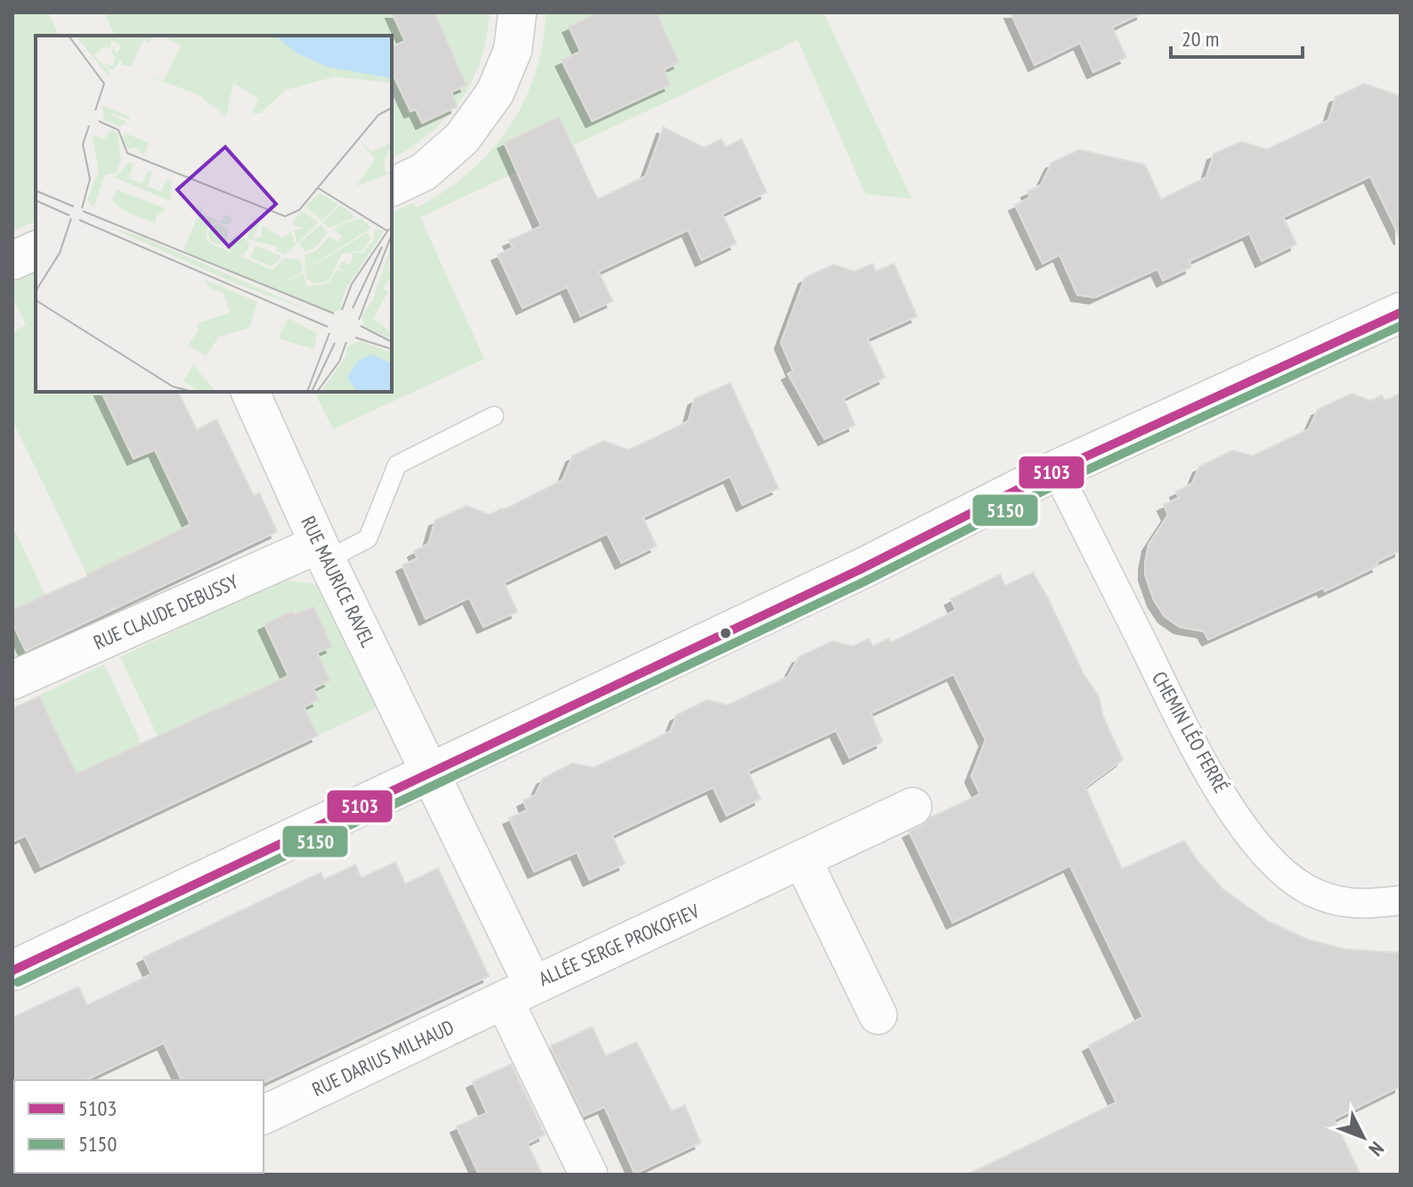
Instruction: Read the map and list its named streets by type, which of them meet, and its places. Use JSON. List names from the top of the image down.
{
  "streets": {
    "street": [
      "RUE MAURICE RAVEL",
      "RUE CLAUDE DEBUSSY",
      "CHEMIN LÉO FERRÉ",
      "ALLÉE SERGE PROKOFIEV",
      "RUE DARIUS MILHAUD"
    ]
  },
  "crossings": [
    ["RUE MAURICE RAVEL", "RUE CLAUDE DEBUSSY"],
    ["RUE MAURICE RAVEL", "ALLÉE SERGE PROKOFIEV"],
    ["ALLÉE SERGE PROKOFIEV", "RUE DARIUS MILHAUD"]
  ],
  "lines": ["transit line 5103", "transit line 5150"],
  "legend": ["5103", "5150"],
  "scale_bar": "20 m",
  "north": "bottom right"
}
